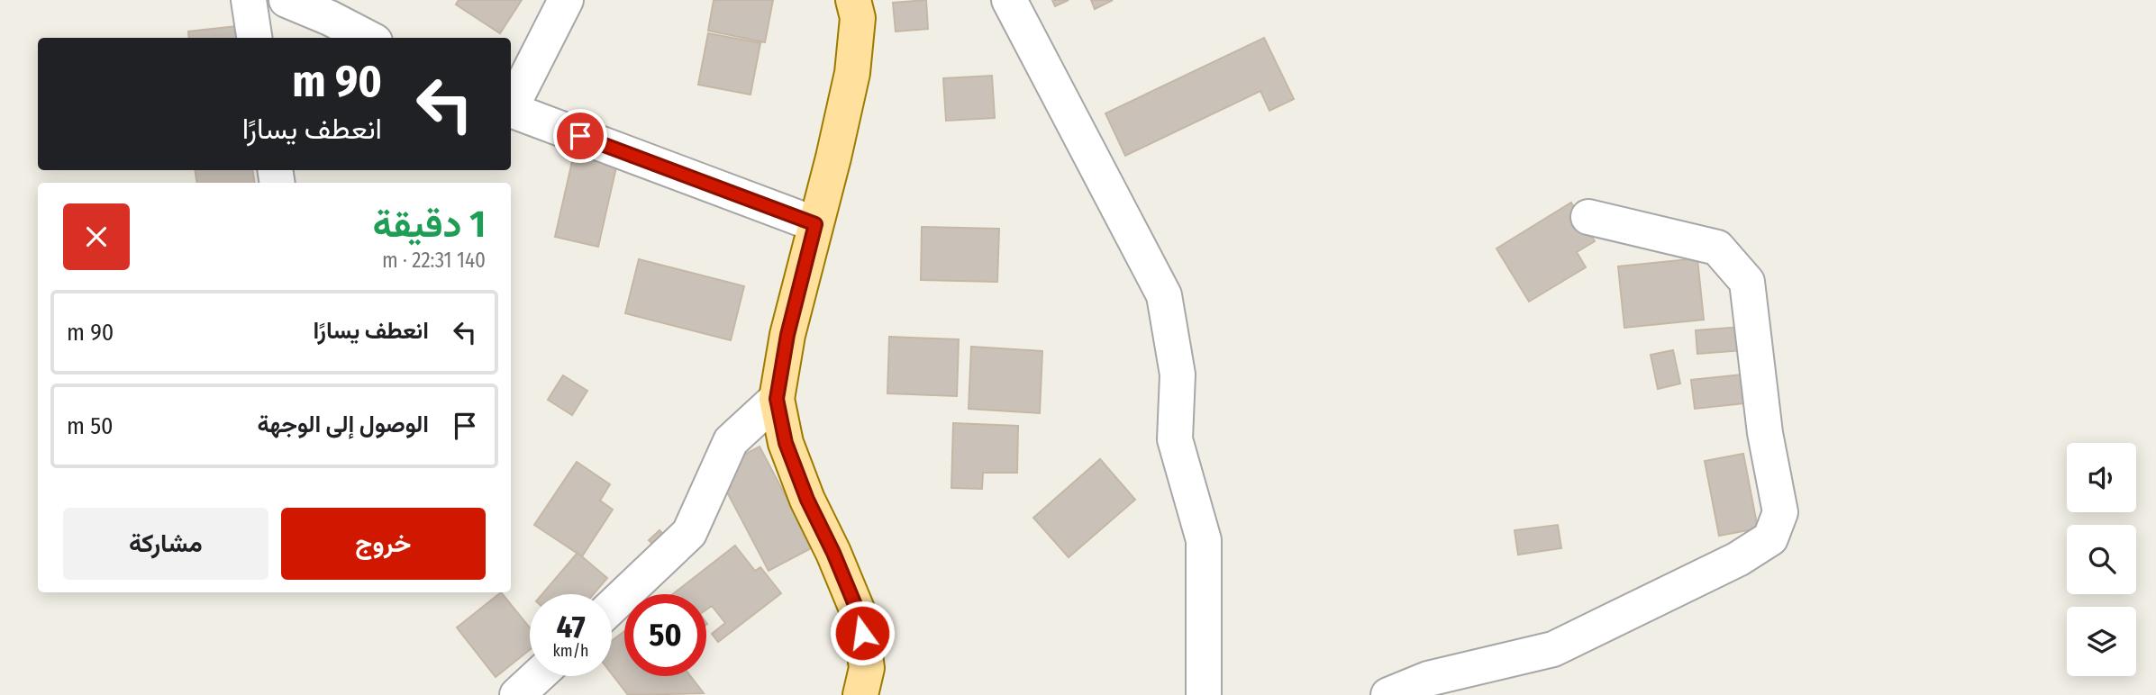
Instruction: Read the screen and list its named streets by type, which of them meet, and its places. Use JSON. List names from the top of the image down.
{
  "page": {
    "turn": ["90 m", "انعطف يسارًا"],
    "heading": ["1 دقيقة", "140 m · 22:31"],
    "list": [
      {
        "name": "انعطف يسارًا",
        "value": "90 m"
      },
      {
        "name": "الوصول إلى الوجهة",
        "value": "50 m"
      }
    ],
    "buttons": ["خروج", "مشاركة"],
    "speed": "47 km/h",
    "limit": "50"
  }
}
